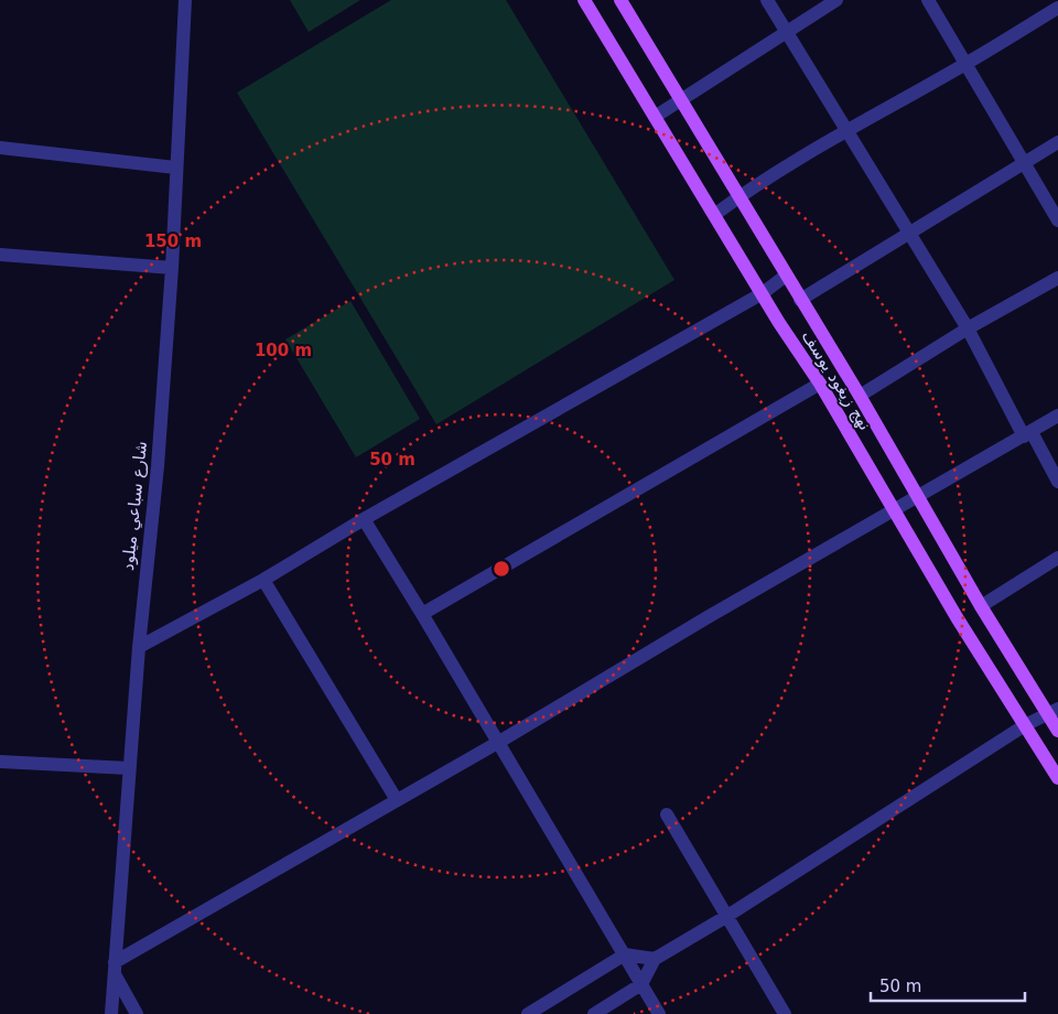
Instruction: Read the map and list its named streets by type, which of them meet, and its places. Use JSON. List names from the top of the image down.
{
  "streets": {
    "main road": ["نهج زيغود يوسف"],
    "street": ["شارع سباعي ميلود"]
  },
  "scale_bar": "50 m",
  "rings": ["150 m", "100 m", "50 m"]
}
